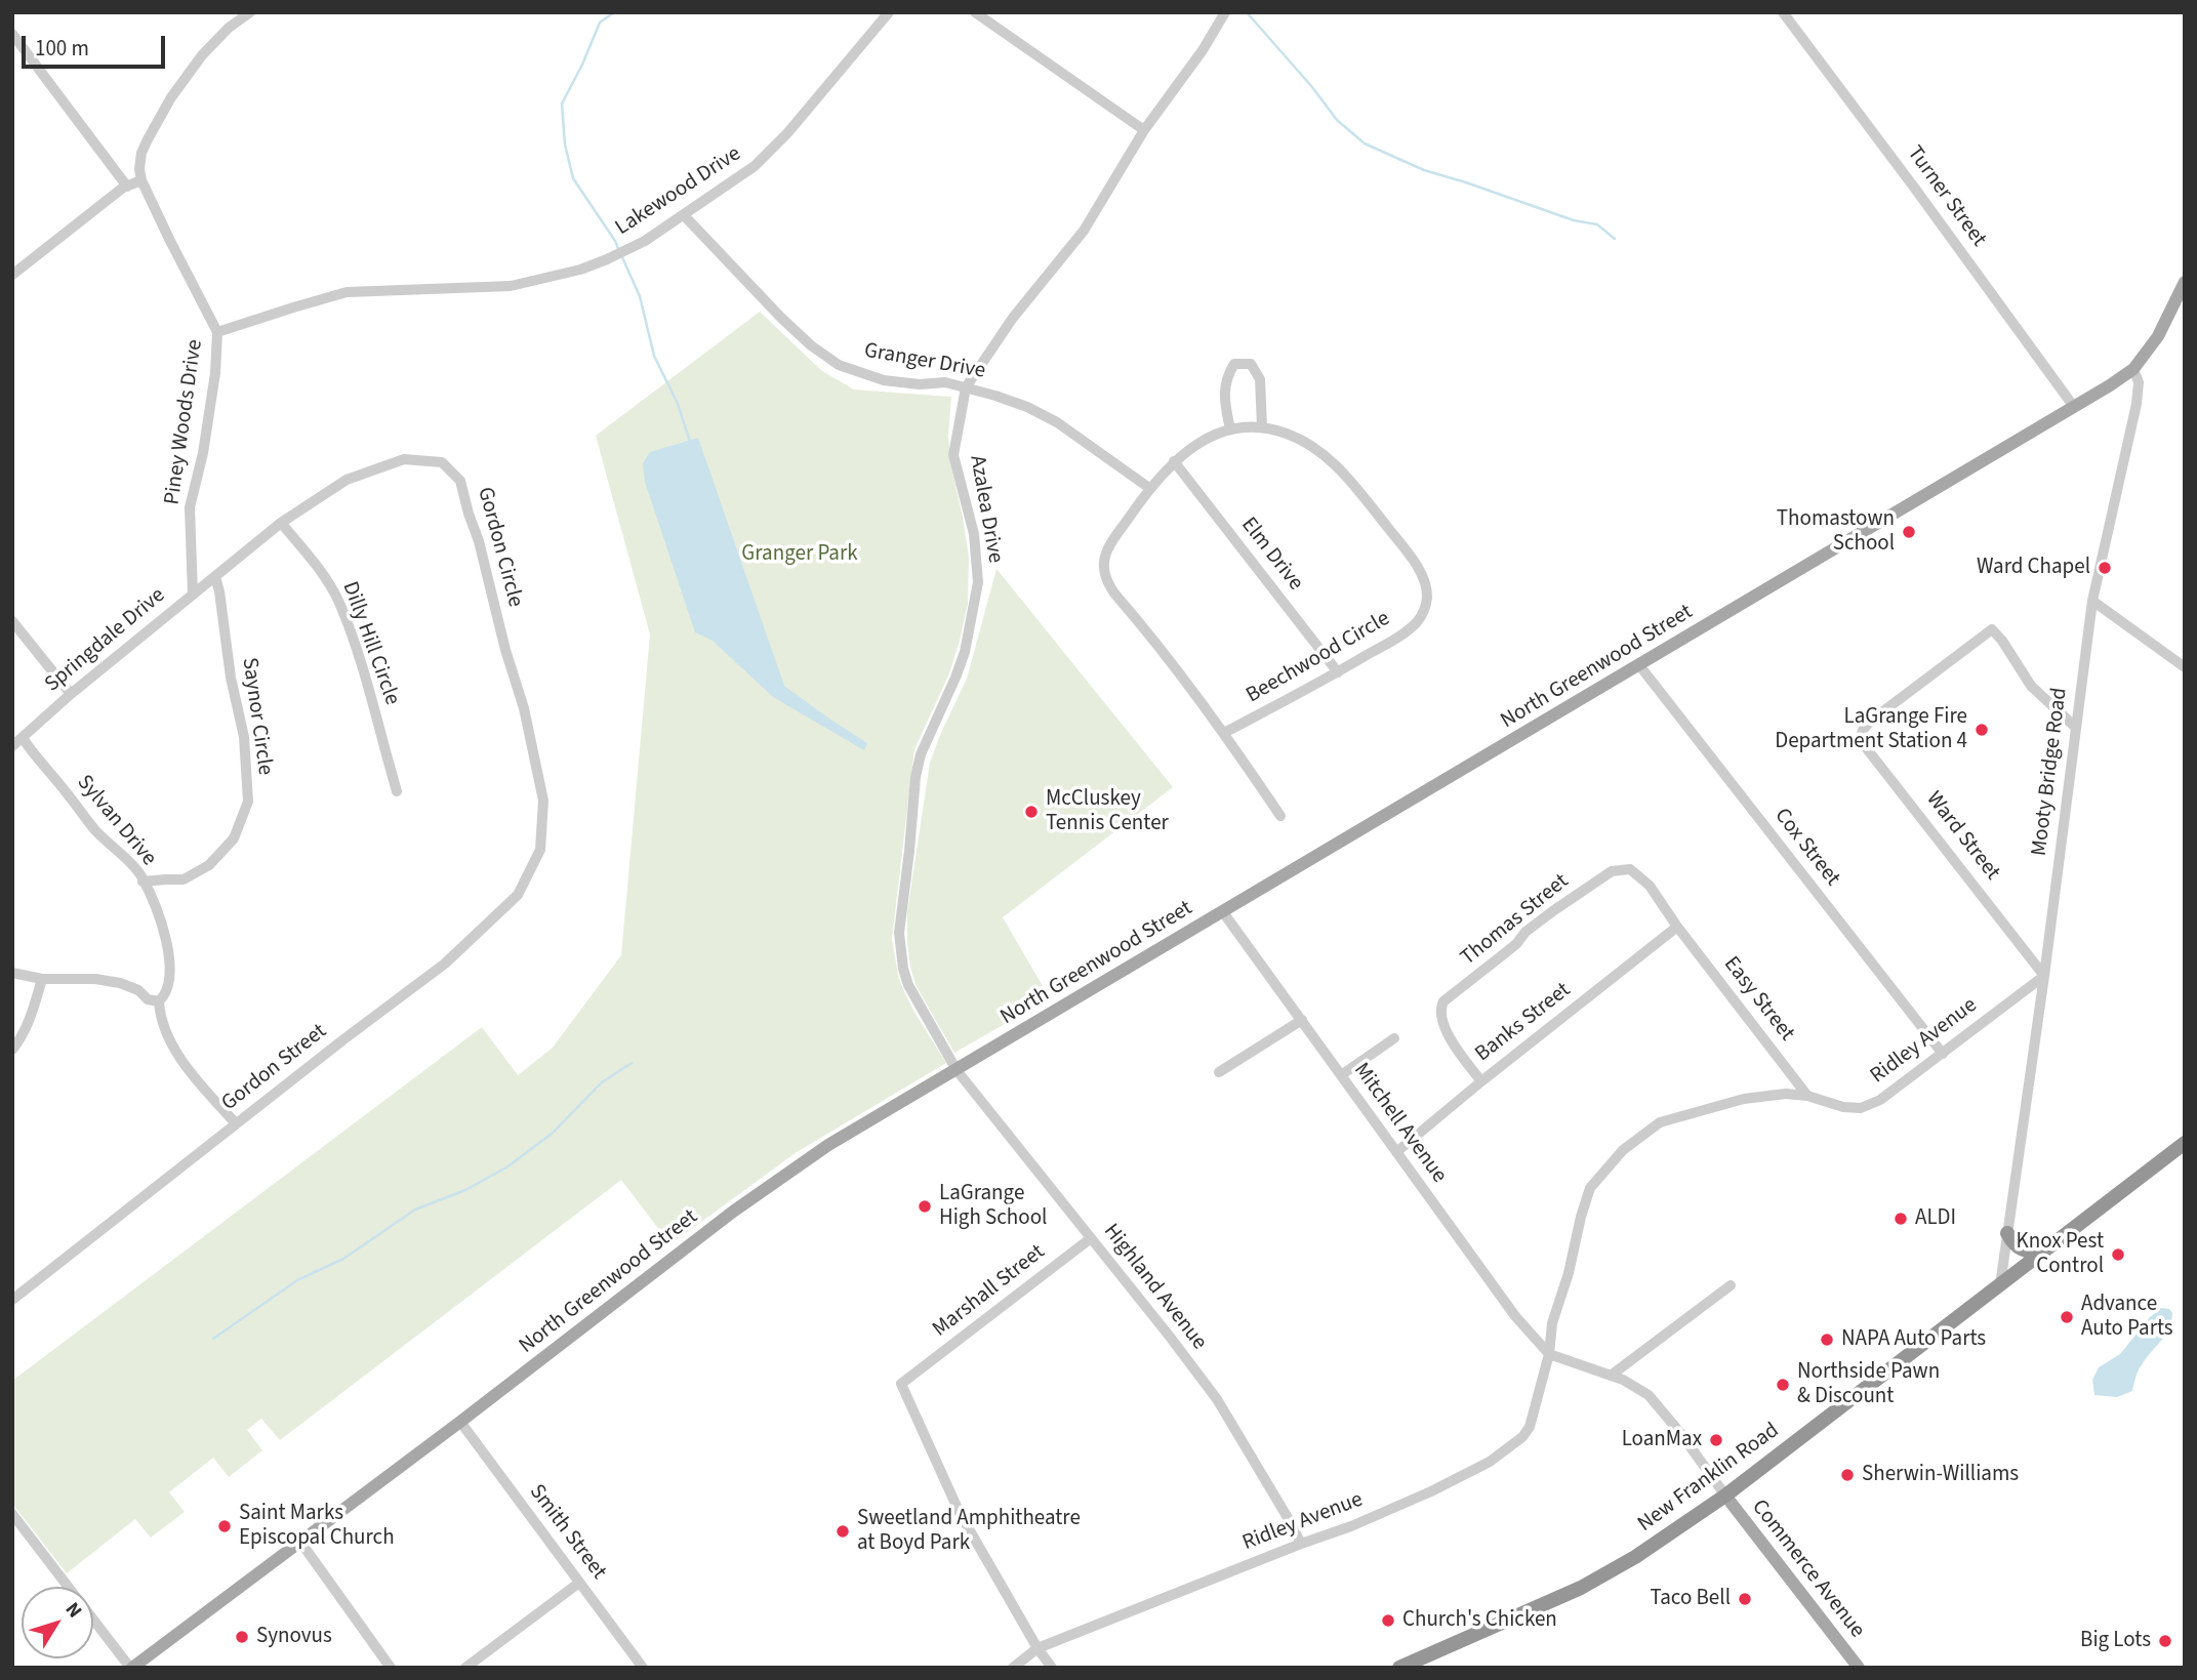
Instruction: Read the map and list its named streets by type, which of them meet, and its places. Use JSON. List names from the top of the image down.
{
  "streets": {
    "highway": ["New Franklin Road"],
    "main road": ["North Greenwood Street", "Commerce Avenue"],
    "street": [
      "Lakewood Drive",
      "Turner Street",
      "Granger Drive",
      "Piney Woods Drive",
      "Azalea Drive",
      "Gordon Circle",
      "Elm Drive",
      "Springdale Drive",
      "Dilly Hill Circle",
      "Beechwood Circle",
      "Saynor Circle",
      "Mooty Bridge Road",
      "Sylvan Drive",
      "Ward Street",
      "Cox Street",
      "Thomas Street",
      "Easy Street",
      "Banks Street",
      "Ridley Avenue",
      "Gordon Street",
      "Mitchell Avenue",
      "Highland Avenue",
      "Marshall Street",
      "Smith Street"
    ]
  },
  "crossings": [
    ["Lakewood Drive", "Granger Drive"],
    ["Lakewood Drive", "Piney Woods Drive"],
    ["Turner Street", "North Greenwood Street"],
    ["Granger Drive", "Azalea Drive"],
    ["Granger Drive", "Beechwood Circle"],
    ["Piney Woods Drive", "Gordon Circle"],
    ["Piney Woods Drive", "Springdale Drive"],
    ["Azalea Drive", "North Greenwood Street"],
    ["Azalea Drive", "Highland Avenue"],
    ["Gordon Circle", "Springdale Drive"],
    ["Gordon Circle", "Dilly Hill Circle"],
    ["Gordon Circle", "Saynor Circle"],
    ["Gordon Circle", "Gordon Street"],
    ["Elm Drive", "Beechwood Circle"],
    ["Springdale Drive", "Sylvan Drive"],
    ["North Greenwood Street", "Mooty Bridge Road"],
    ["North Greenwood Street", "Cox Street"],
    ["North Greenwood Street", "Mitchell Avenue"],
    ["North Greenwood Street", "Highland Avenue"],
    ["North Greenwood Street", "Smith Street"],
    ["Saynor Circle", "Sylvan Drive"],
    ["Mooty Bridge Road", "Ward Street"],
    ["Mooty Bridge Road", "Ridley Avenue"],
    ["Mooty Bridge Road", "New Franklin Road"],
    ["Ward Street", "Ridley Avenue"],
    ["Cox Street", "Ridley Avenue"],
    ["Thomas Street", "Easy Street"],
    ["Thomas Street", "Banks Street"],
    ["Easy Street", "Banks Street"],
    ["Easy Street", "Ridley Avenue"],
    ["Banks Street", "Mitchell Avenue"],
    ["Ridley Avenue", "Mitchell Avenue"],
    ["Ridley Avenue", "Highland Avenue"],
    ["Ridley Avenue", "Marshall Street"],
    ["Highland Avenue", "Marshall Street"],
    ["New Franklin Road", "Commerce Avenue"]
  ],
  "parks": ["Granger Park"],
  "places": [
    "Thomastown School",
    "Ward Chapel",
    "LaGrange Fire Department Station 4",
    "McCluskey Tennis Center",
    "LaGrange High School",
    "ALDI",
    "Knox Pest Control",
    "Advance Auto Parts",
    "NAPA Auto Parts",
    "Northside Pawn & Discount",
    "LoanMax",
    "Sherwin-Williams",
    "Saint Marks Episcopal Church",
    "Sweetland Amphitheatre at Boyd Park",
    "Taco Bell",
    "Church's Chicken",
    "Synovus",
    "Big Lots"
  ],
  "scale_bar": "100 m",
  "north": "top right"
}
